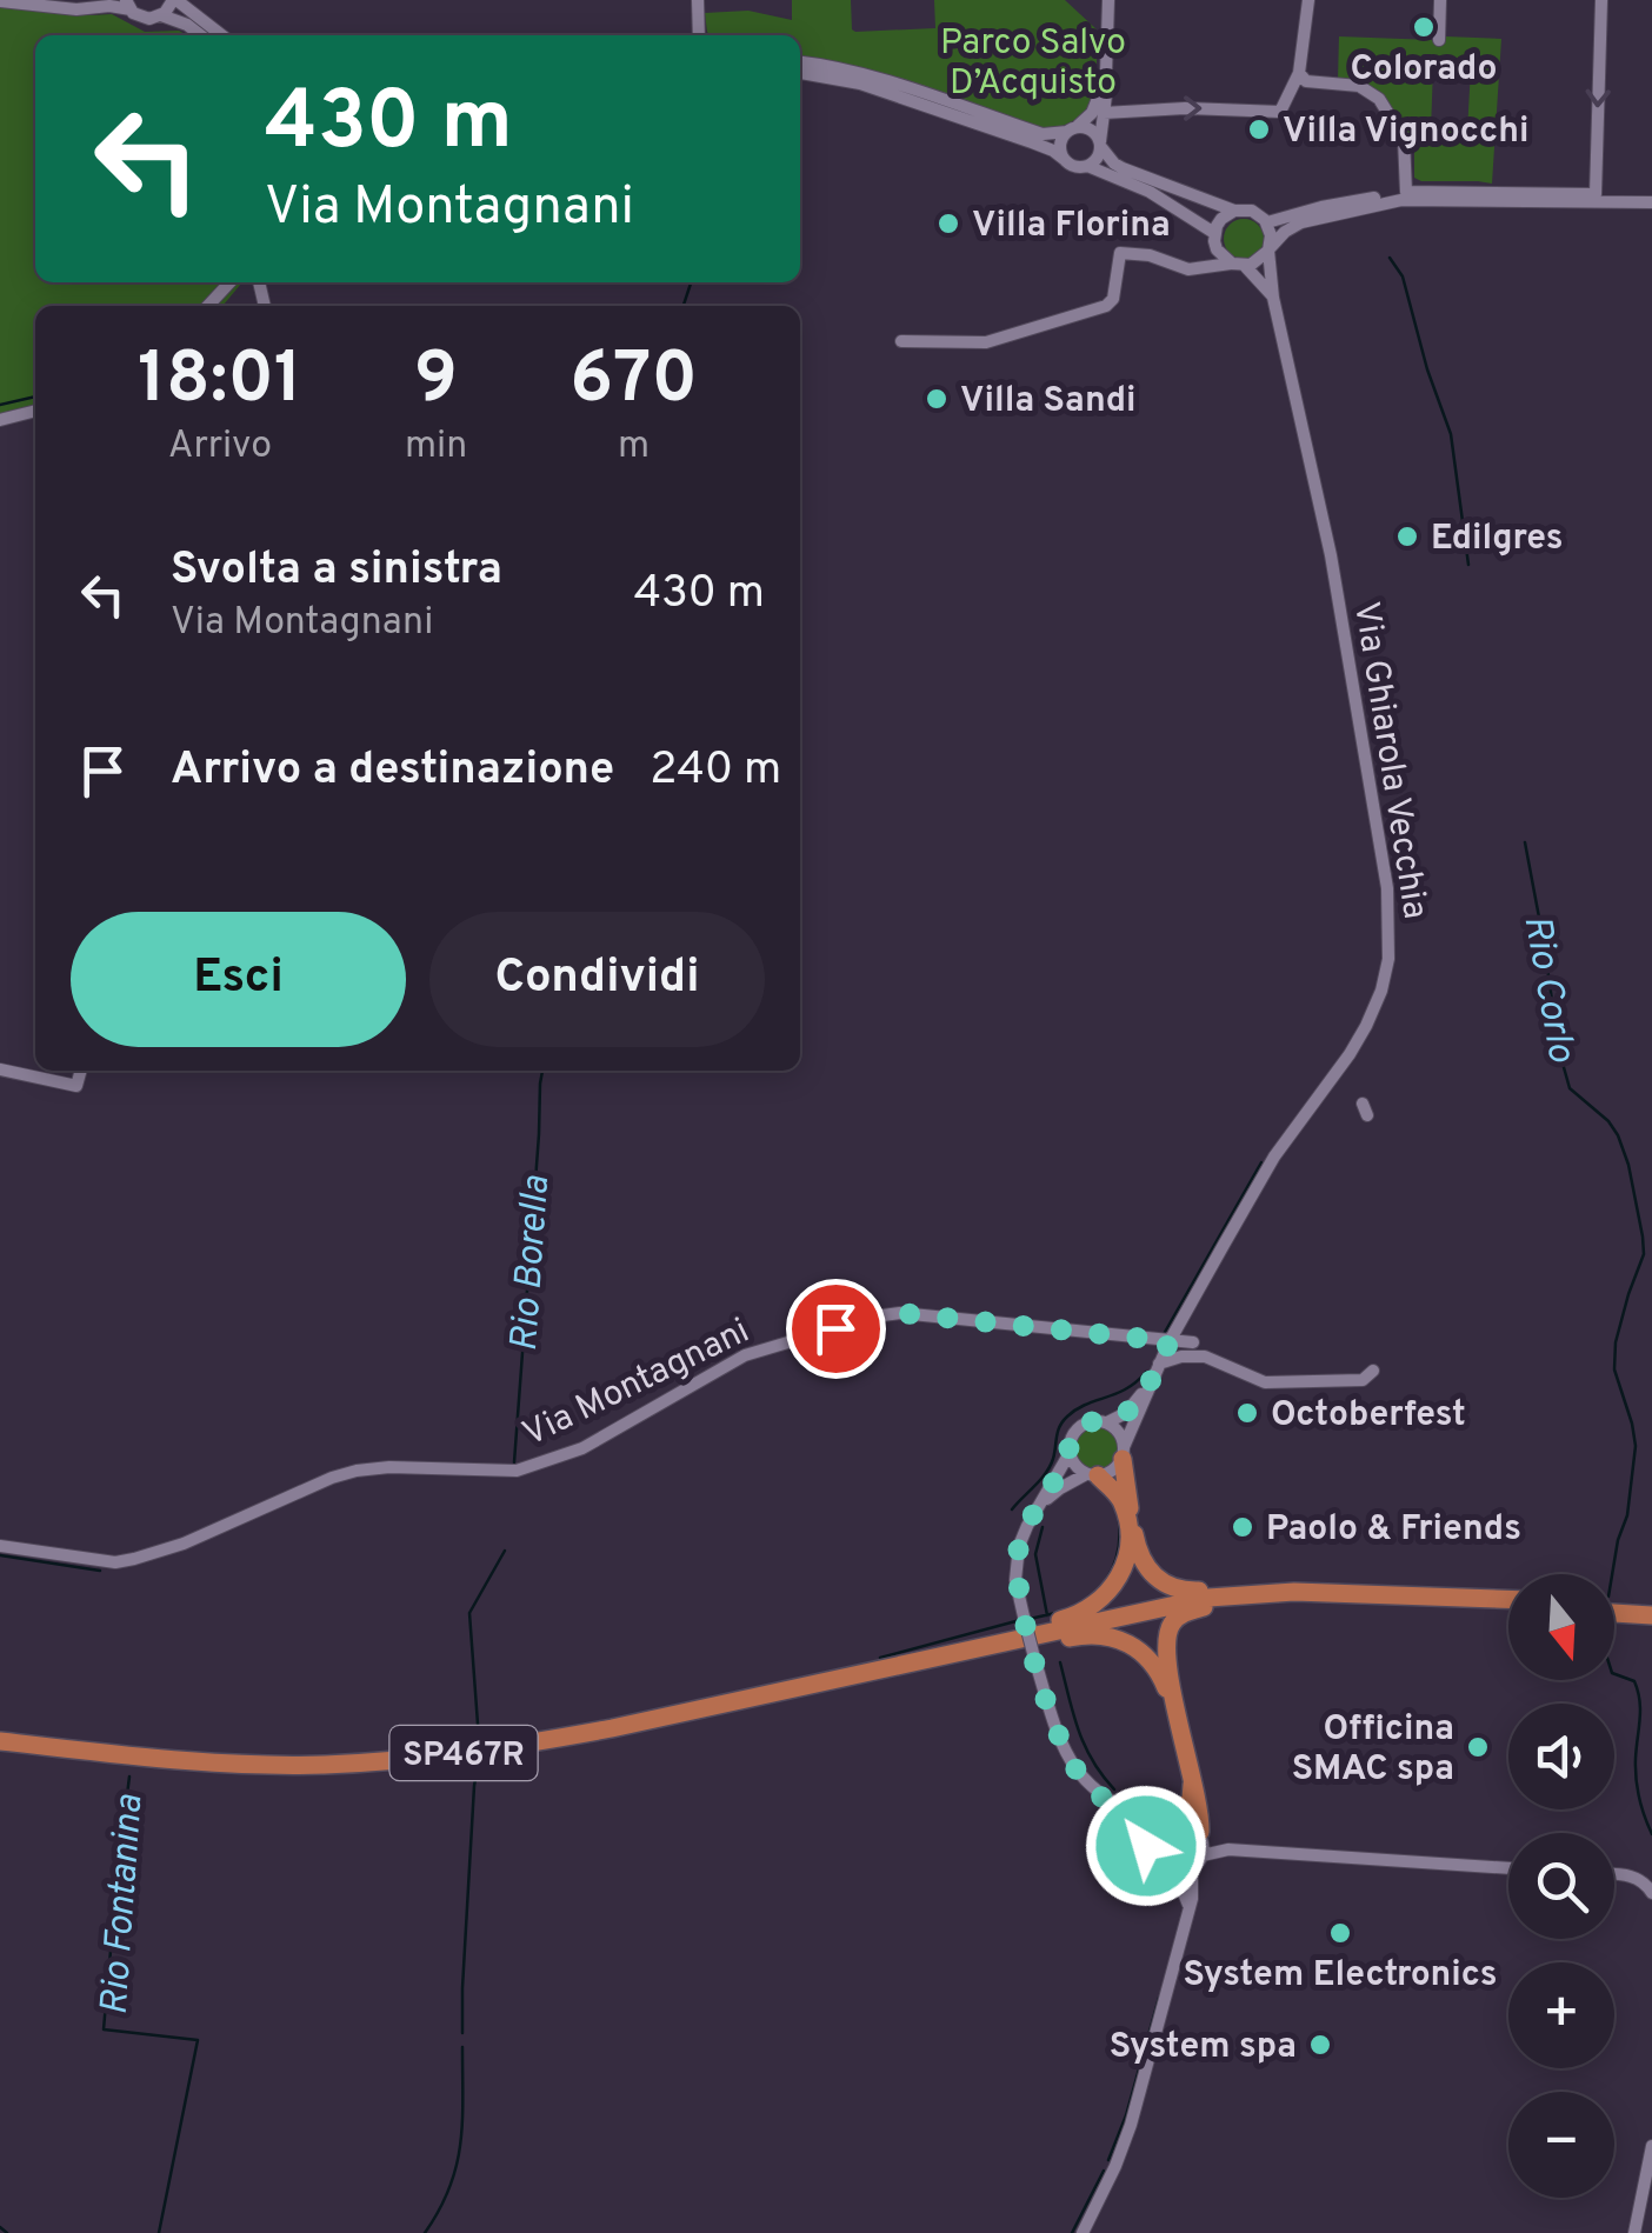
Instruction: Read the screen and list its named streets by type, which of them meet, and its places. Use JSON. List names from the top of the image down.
{
  "streets": {
    "highway": ["SP467R"],
    "street": ["Via Ghiarola Vecchia", "Via Montagnani"]
  },
  "crossings": [
    ["Via Ghiarola Vecchia", "Via Montagnani"]
  ],
  "water": ["Rio Corlo", "Rio Borella", "Rio Fontanina"],
  "parks": ["Parco Salvo D’Acquisto"],
  "places": [
    "Colorado",
    "Villa Vignocchi",
    "Villa Florina",
    "Villa Sandi",
    "Edilgres",
    "Octoberfest",
    "Paolo & Friends",
    "Officina SMAC spa",
    "System Electronics",
    "System spa"
  ],
  "north": "bottom",
  "page": {
    "turn": ["430 m", "Via Montagnani"],
    "eta": [
      "18:01",
      "Arrivo",
      "9",
      "min",
      "670",
      "m"
    ],
    "list": [
      {
        "name": "Svolta a sinistra",
        "note": "Via Montagnani",
        "value": "430 m"
      },
      {
        "name": "Arrivo a destinazione",
        "value": "240 m"
      }
    ],
    "buttons": ["Esci", "Condividi"],
    "map_buttons": ["+", "−"]
  }
}
